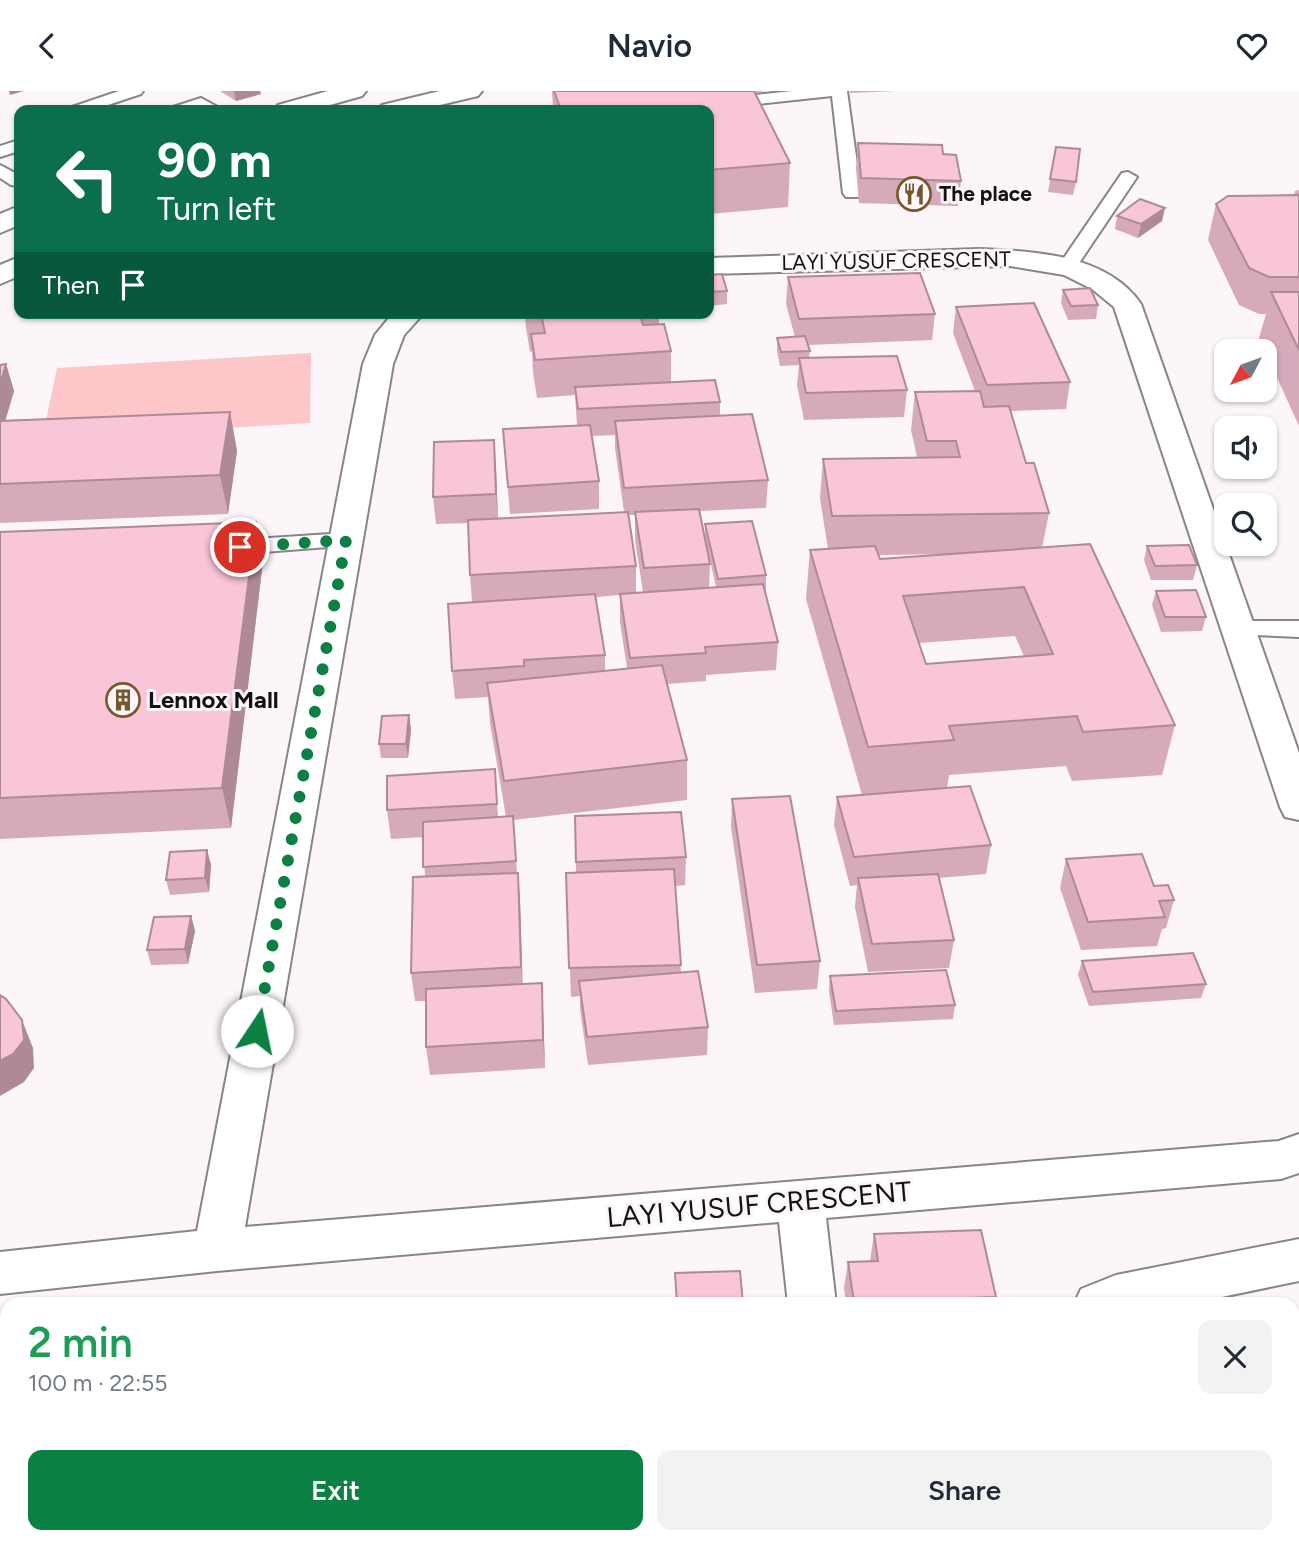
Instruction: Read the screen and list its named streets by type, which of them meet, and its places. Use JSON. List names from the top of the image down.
{
  "streets": {
    "street": ["LAYI YUSUF CRESCENT"]
  },
  "places": {
    "restaurant": ["The place"],
    "building": ["Lennox Mall"]
  },
  "north": "bottom left",
  "page": {
    "header": "Navio",
    "turn": ["90 m", "Turn left"],
    "then": "Then",
    "heading": ["2 min", "100 m · 22:55"],
    "buttons": ["Exit", "Share"]
  }
}
